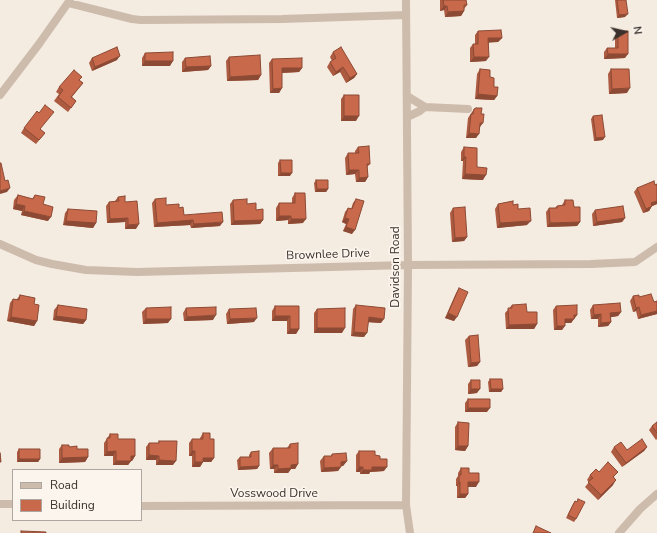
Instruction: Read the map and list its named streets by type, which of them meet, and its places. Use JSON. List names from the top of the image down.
{
  "streets": {
    "street": ["Brownlee Drive", "Davidson Road", "Vosswood Drive"]
  },
  "crossings": [
    ["Brownlee Drive", "Davidson Road"],
    ["Davidson Road", "Vosswood Drive"]
  ],
  "legend": ["Road", "Building"],
  "north": "right"
}
